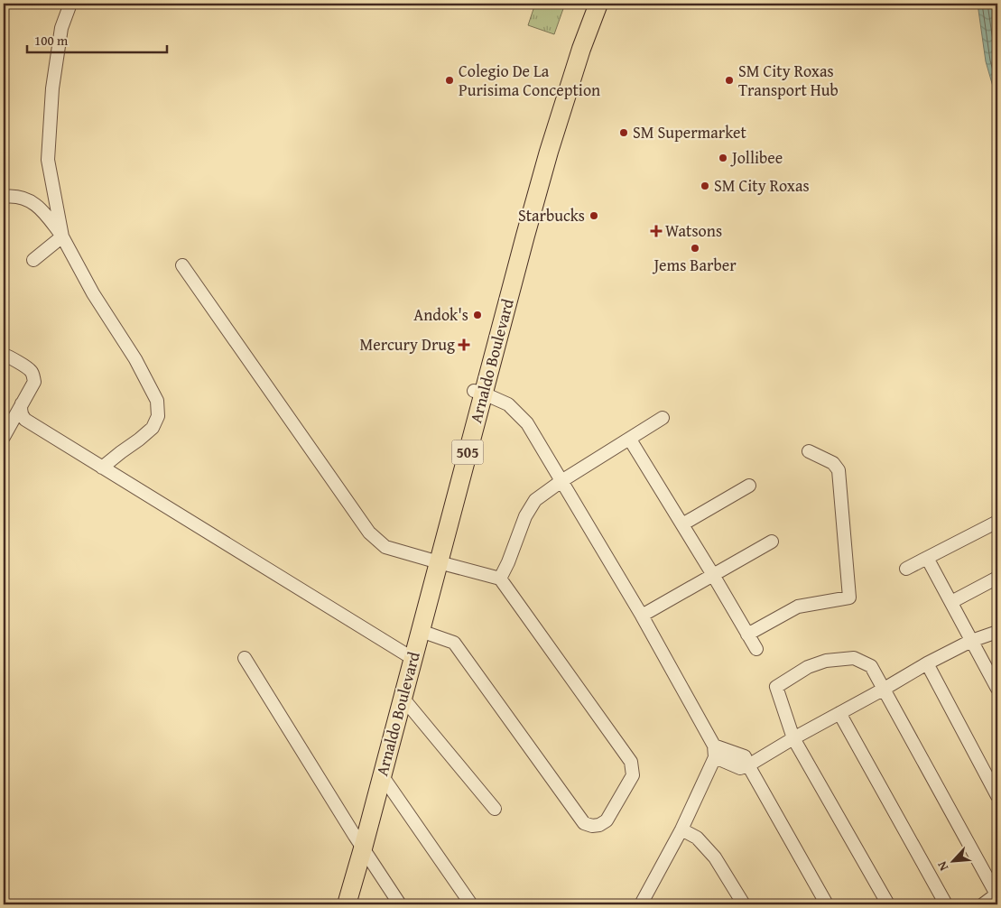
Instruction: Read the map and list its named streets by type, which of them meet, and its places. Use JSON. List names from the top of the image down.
{
  "streets": {
    "highway": ["Arnaldo Boulevard", "505"]
  },
  "places": {
    "other": [
      "Colegio De La Purisima Conception",
      "SM City Roxas Transport Hub",
      "SM Supermarket",
      "Jollibee",
      "SM City Roxas",
      "Starbucks",
      "Jems Barber",
      "Andok's"
    ],
    "health": ["Watsons", "Mercury Drug"]
  },
  "scale_bar": "100 m",
  "north": "bottom left"
}
